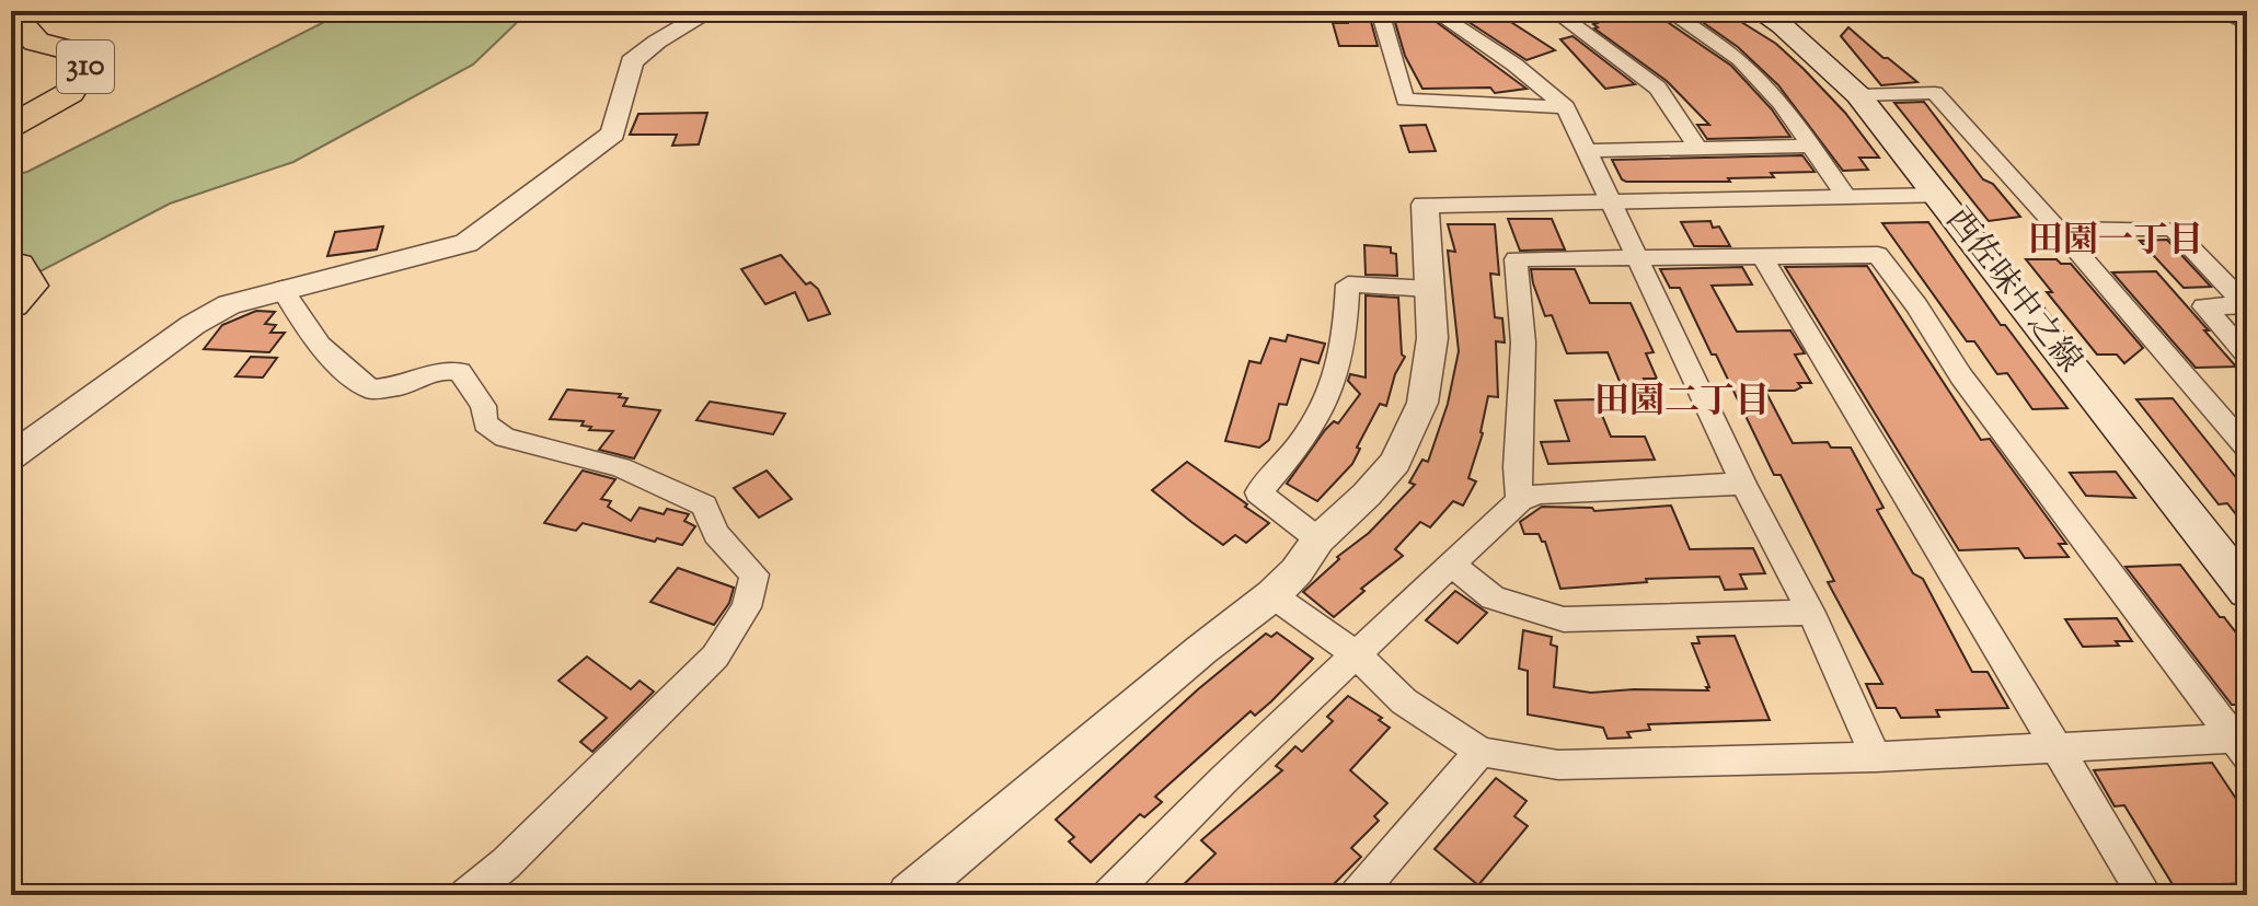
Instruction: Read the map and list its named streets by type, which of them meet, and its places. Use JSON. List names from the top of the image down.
{
  "streets": {
    "highway": ["310"],
    "main road": ["西佐味中之線"]
  },
  "districts": ["田園一丁目", "田園二丁目"]
}
